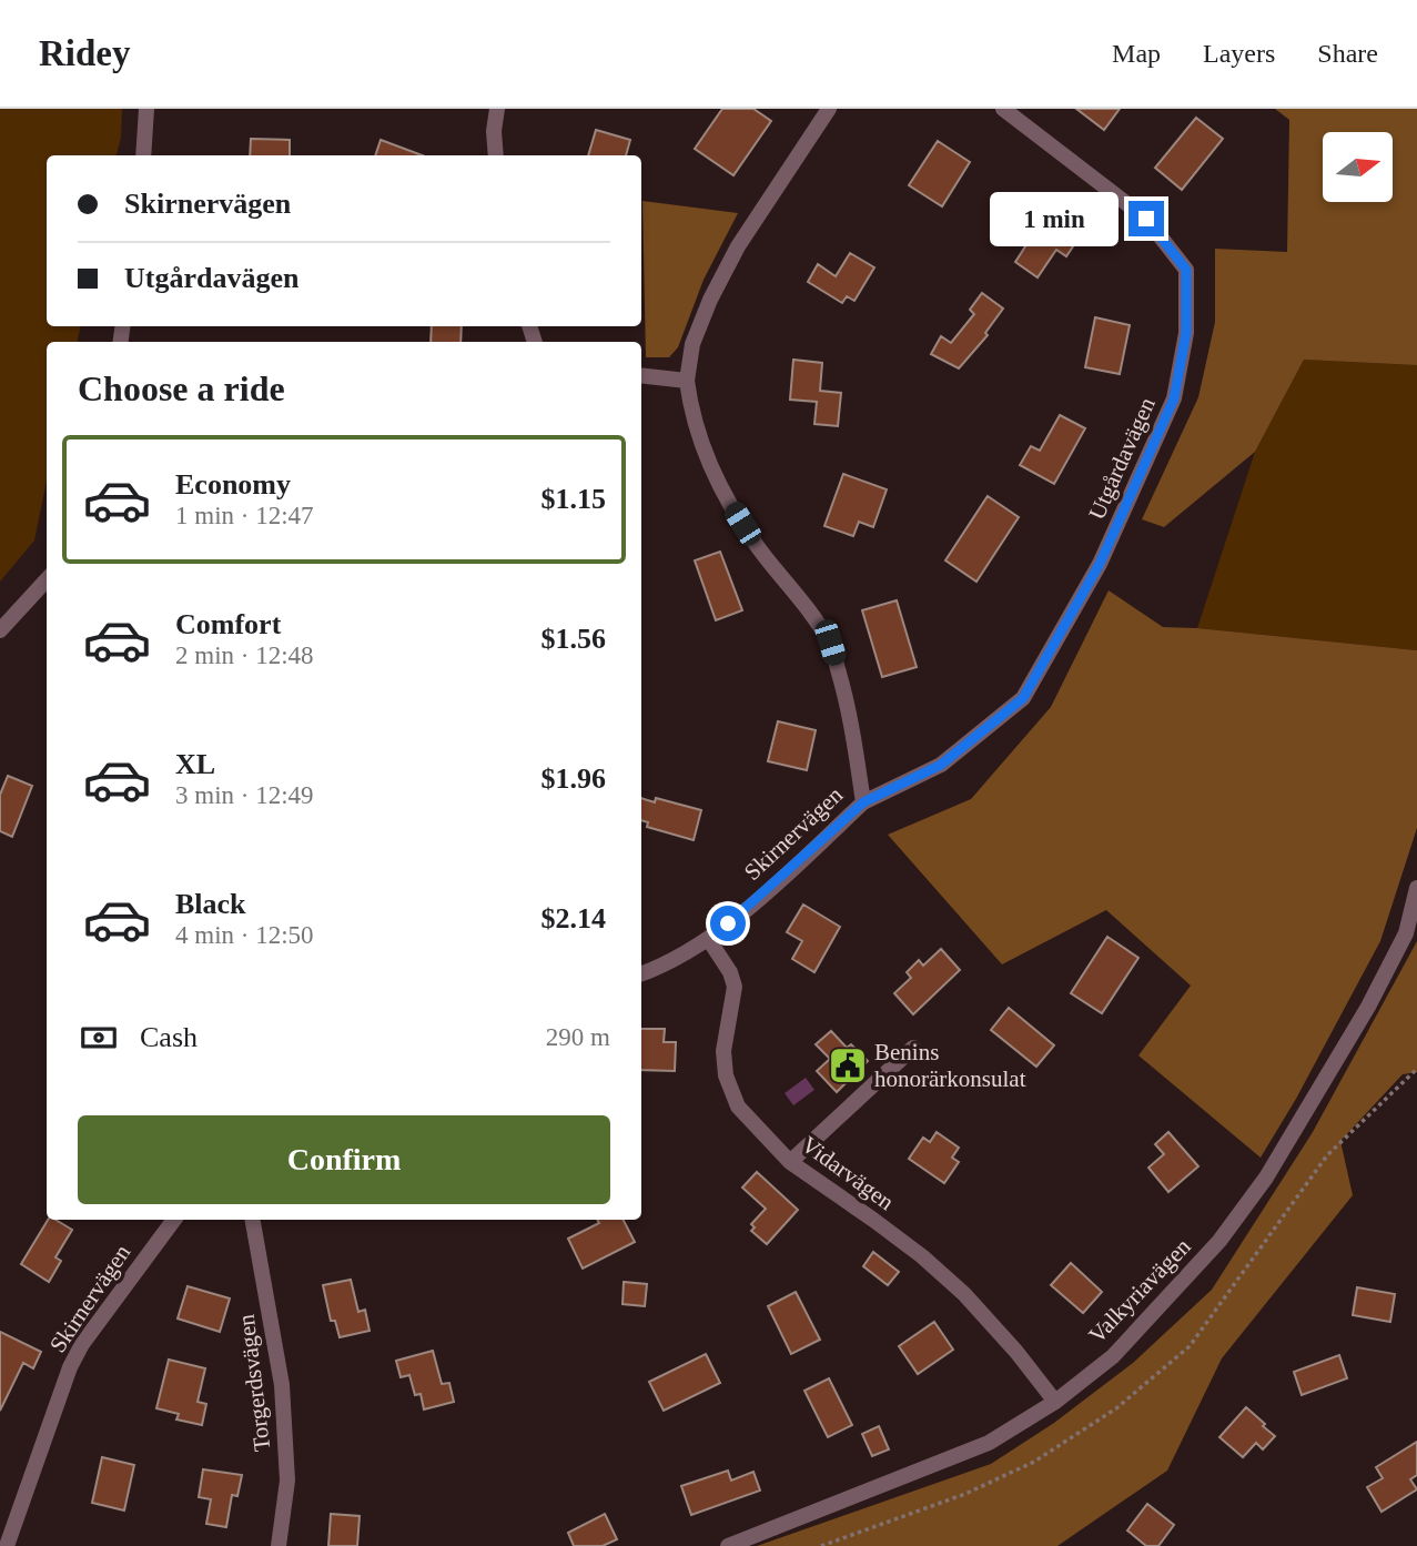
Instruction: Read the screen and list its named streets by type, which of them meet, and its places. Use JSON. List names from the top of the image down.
{
  "streets": {
    "street": [
      "Utgårdavägen",
      "Skirnervägen",
      "Vidarvägen",
      "Valkyriavägen",
      "Torgerdsvägen"
    ]
  },
  "crossings": [
    ["Utgårdavägen", "Skirnervägen"],
    ["Skirnervägen", "Vidarvägen"],
    ["Vidarvägen", "Valkyriavägen"]
  ],
  "places": {
    "public building": ["Benins honorärkonsulat"]
  },
  "north": "right",
  "page": {
    "header": "Ridey",
    "nav": ["Map", "Layers", "Share"],
    "banner": ["Skirnervägen", "Utgårdavägen"],
    "bubble": "1 min",
    "heading": "Choose a ride",
    "list": [
      {
        "name": "Economy",
        "note": "1 min · 12:47",
        "value": "$1.15"
      },
      {
        "name": "Comfort",
        "note": "2 min · 12:48",
        "value": "$1.56"
      },
      {
        "name": "XL",
        "note": "3 min · 12:49",
        "value": "$1.96"
      },
      {
        "name": "Black",
        "note": "4 min · 12:50",
        "value": "$2.14"
      }
    ],
    "pay": ["Cash", "290 m"],
    "buttons": "Confirm"
  }
}
